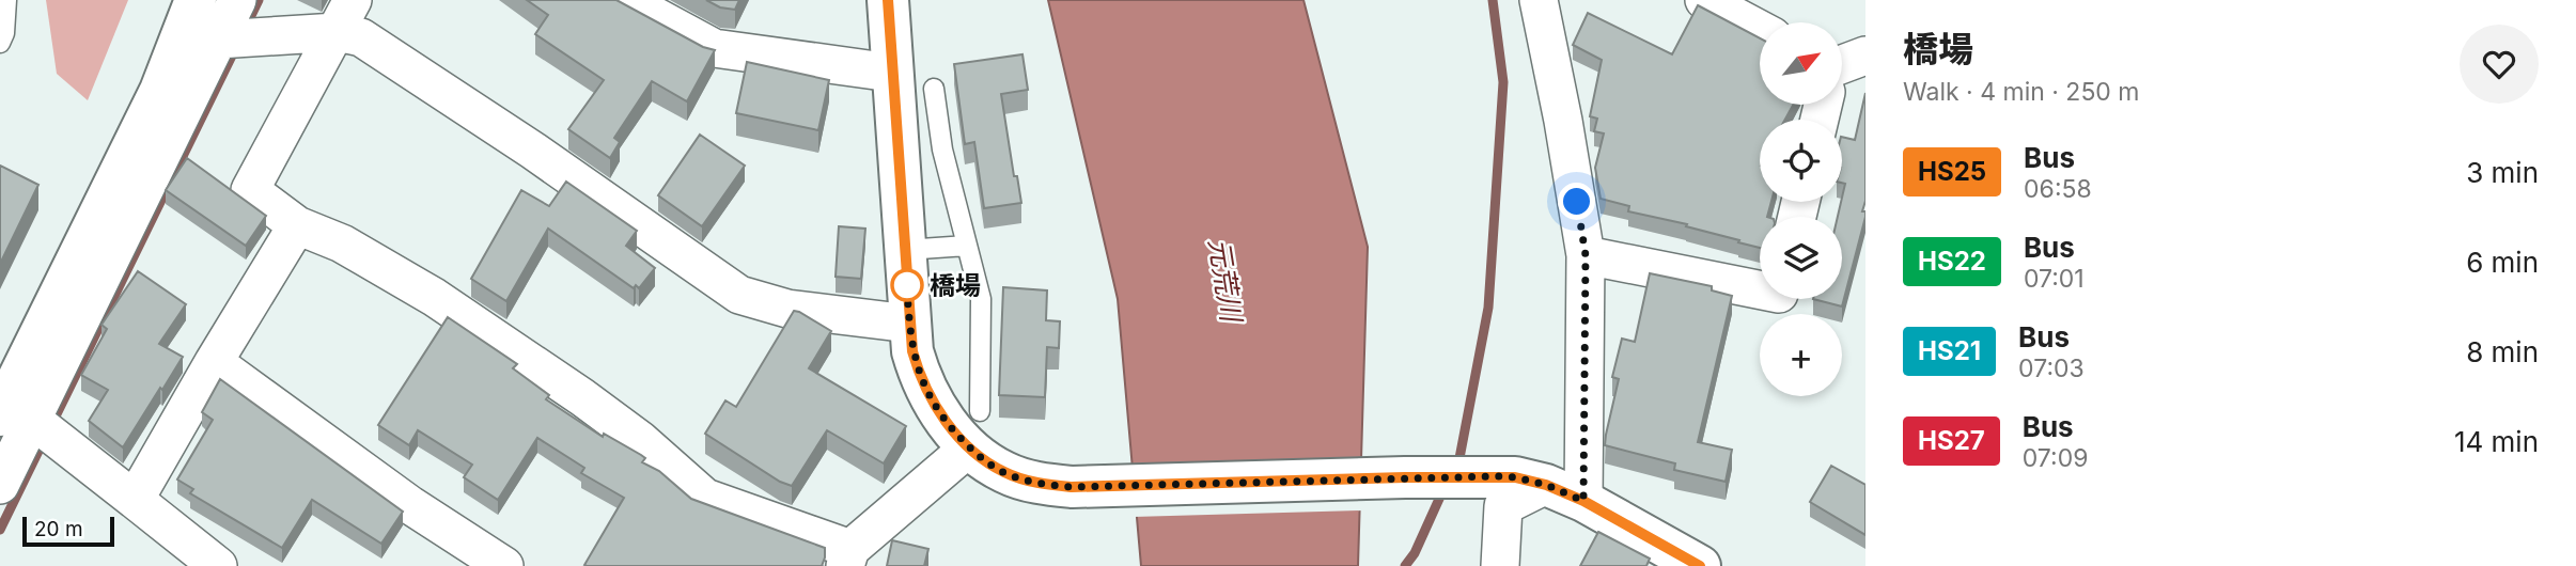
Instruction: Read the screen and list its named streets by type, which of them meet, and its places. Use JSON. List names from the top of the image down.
{
  "water": ["元荒川"],
  "places": ["橋場"],
  "lines": ["bus line HS25"],
  "scale_bar": "20 m",
  "north": "top right",
  "page": {
    "heading": ["橋場", "Walk · 4 min · 250 m"],
    "map_buttons": "+",
    "list": [
      {
        "mark": "HS25",
        "name": "Bus",
        "note": "06:58",
        "value": "3 min"
      },
      {
        "mark": "HS22",
        "name": "Bus",
        "note": "07:01",
        "value": "6 min"
      },
      {
        "mark": "HS21",
        "name": "Bus",
        "note": "07:03",
        "value": "8 min"
      },
      {
        "mark": "HS27",
        "name": "Bus",
        "note": "07:09",
        "value": "14 min"
      }
    ],
    "scale": "20 m"
  }
}
